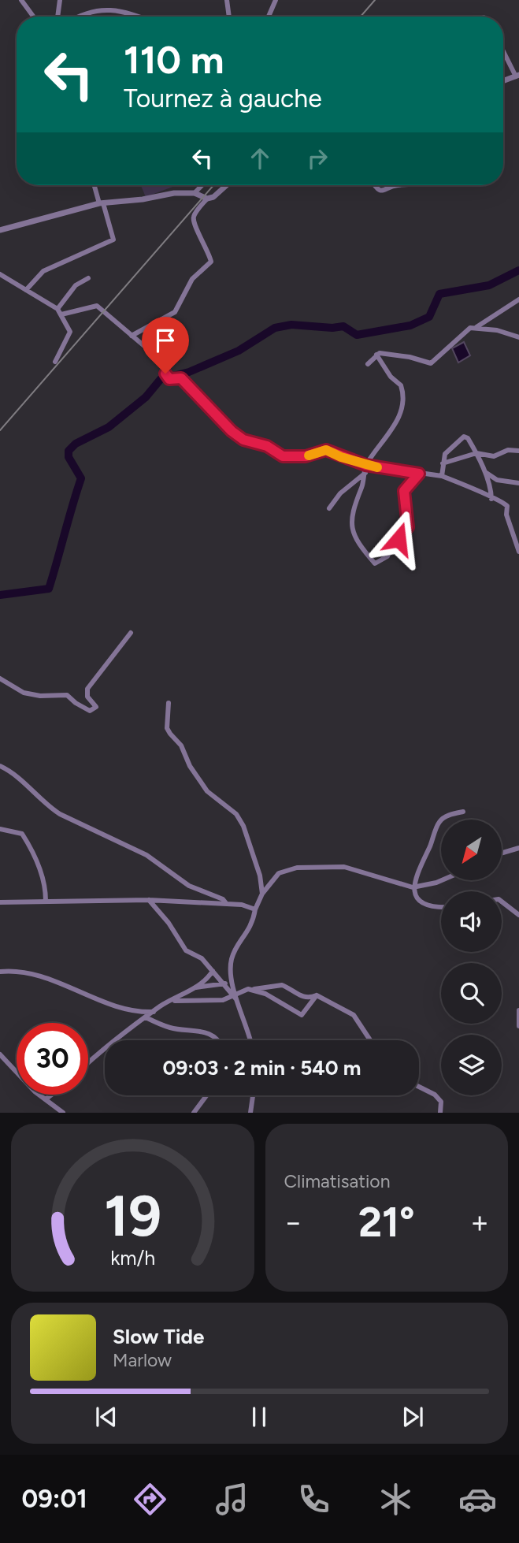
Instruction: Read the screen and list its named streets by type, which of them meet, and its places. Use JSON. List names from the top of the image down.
{
  "north": "bottom left",
  "page": {
    "turn": ["110 m", "Tournez à gauche"],
    "limit": "30",
    "trip": "09:03 · 2 min · 540 m",
    "tile": "Climatisation",
    "heat": ["−", "21°", "+"],
    "song": ["Slow Tide", "Marlow"],
    "tabs": "09:01",
    "gauge": ["19", "km/h"]
  }
}
